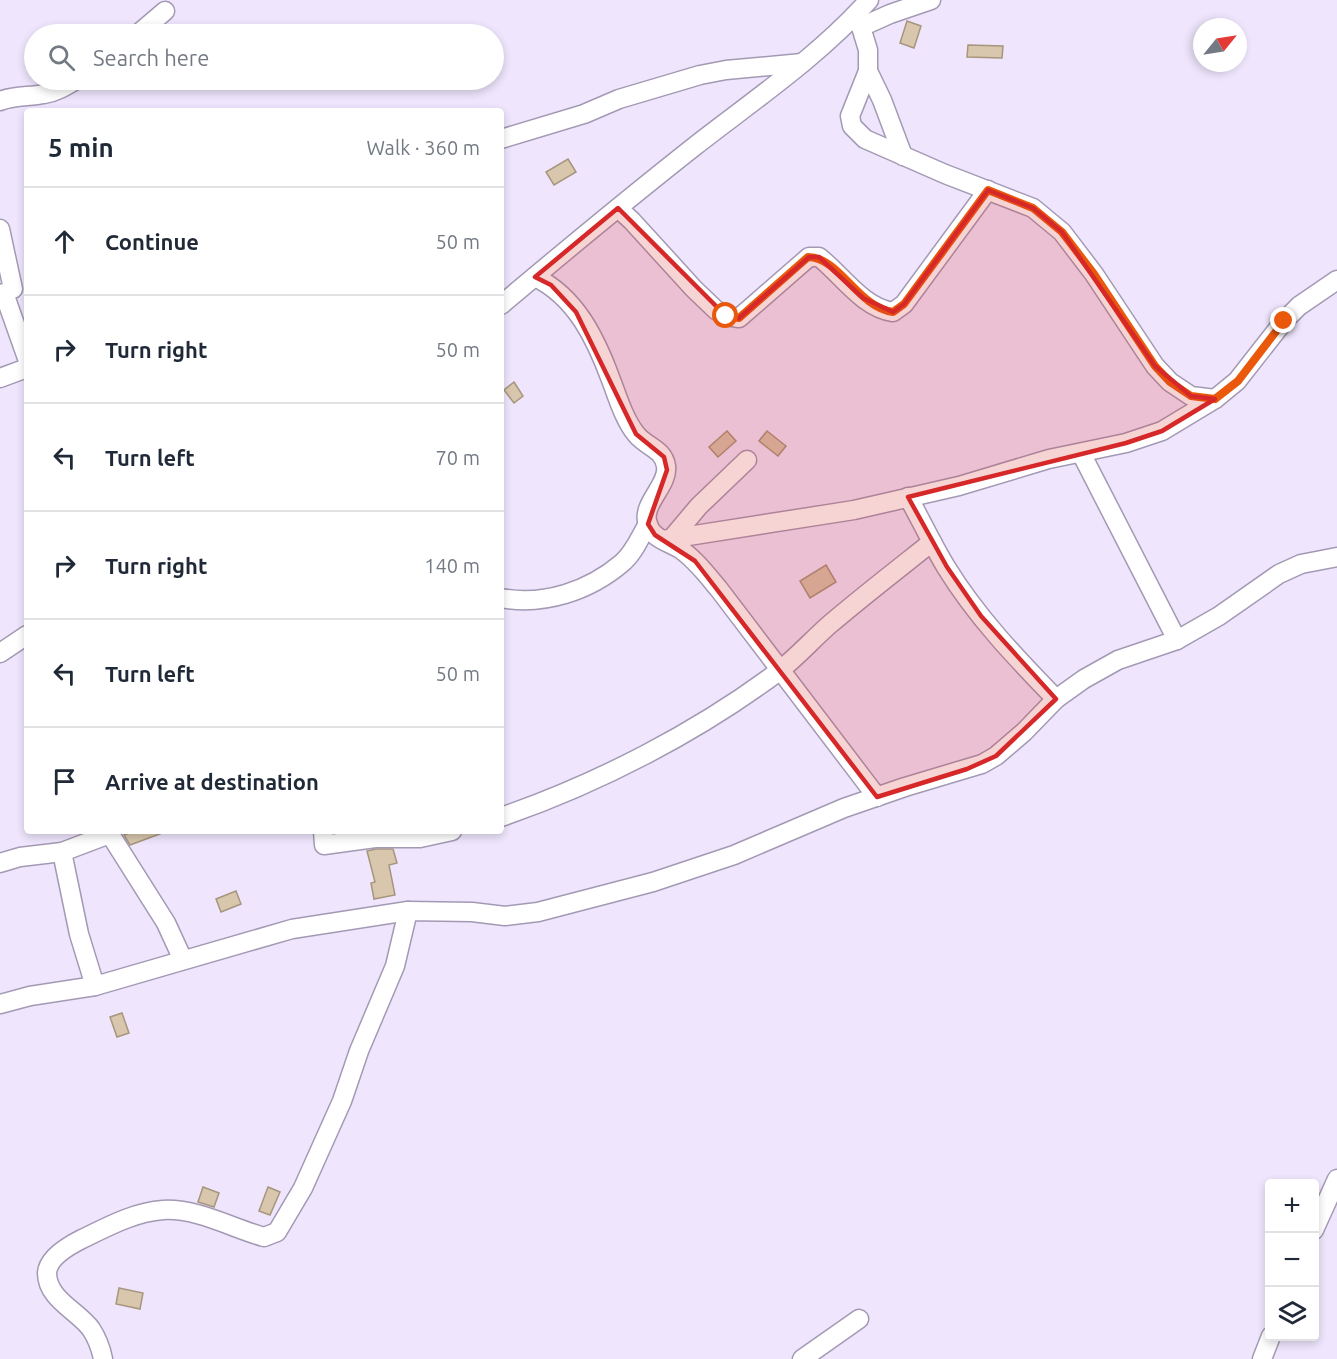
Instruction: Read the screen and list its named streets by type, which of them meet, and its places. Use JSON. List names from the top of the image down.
{
  "north": "top right",
  "page": {
    "search": "Search here",
    "heading": ["5 min", "Walk · 360 m"],
    "list": [
      ["Continue", "50 m"],
      ["Turn right", "50 m"],
      ["Turn left", "70 m"],
      ["Turn right", "140 m"],
      ["Turn left", "50 m"],
      "Arrive at destination"
    ],
    "map_buttons": ["+", "−"]
  }
}
